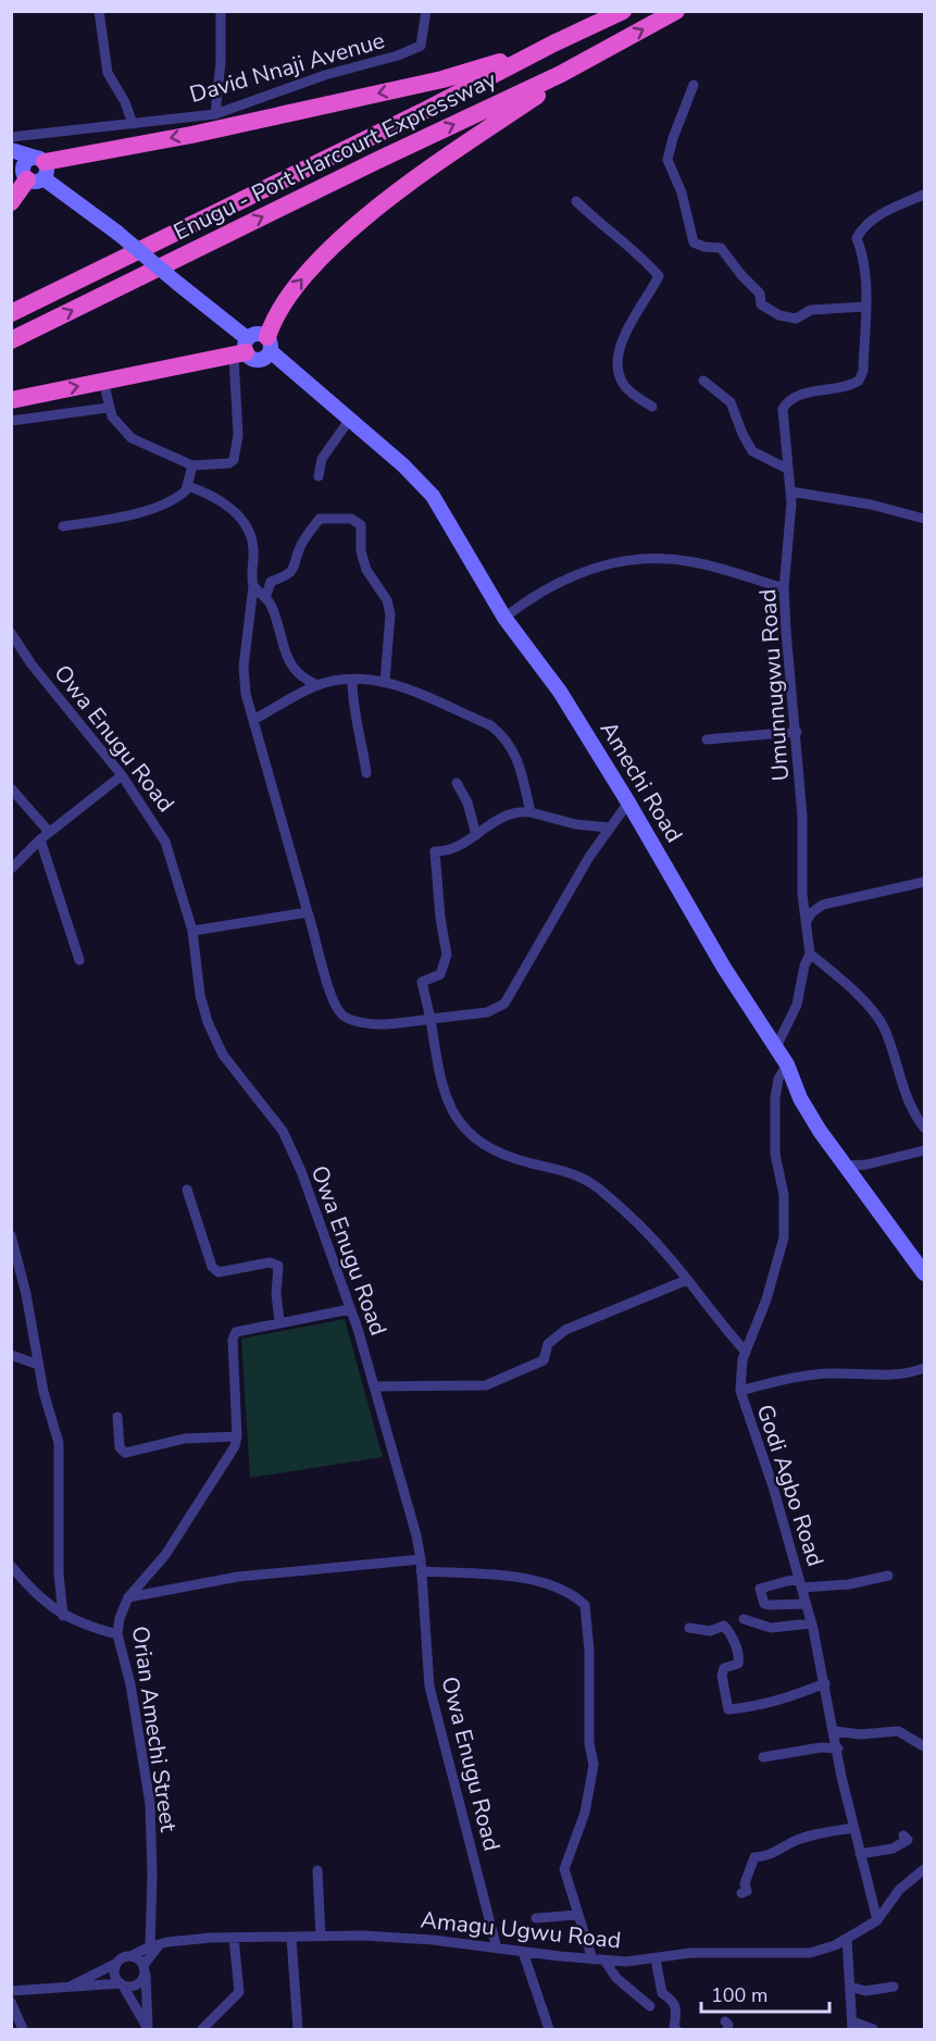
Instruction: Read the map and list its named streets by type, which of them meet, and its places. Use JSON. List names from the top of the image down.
{
  "streets": {
    "highway": ["Enugu - Port Harcourt Expressway"],
    "main road": ["Amechi Road"],
    "street": [
      "David Nnaji Avenue",
      "Umunnugwu Road",
      "Owa Enugu Road",
      "Godi Agbo Road",
      "Orian Amechi Street",
      "Amagu Ugwu Road"
    ]
  },
  "crossings": [
    ["Umunnugwu Road", "Amechi Road"],
    ["Owa Enugu Road", "Orian Amechi Street"],
    ["Owa Enugu Road", "Amagu Ugwu Road"],
    ["Amechi Road", "Godi Agbo Road"],
    ["Godi Agbo Road", "Amagu Ugwu Road"],
    ["Orian Amechi Street", "Amagu Ugwu Road"]
  ],
  "scale_bar": "100 m"
}
